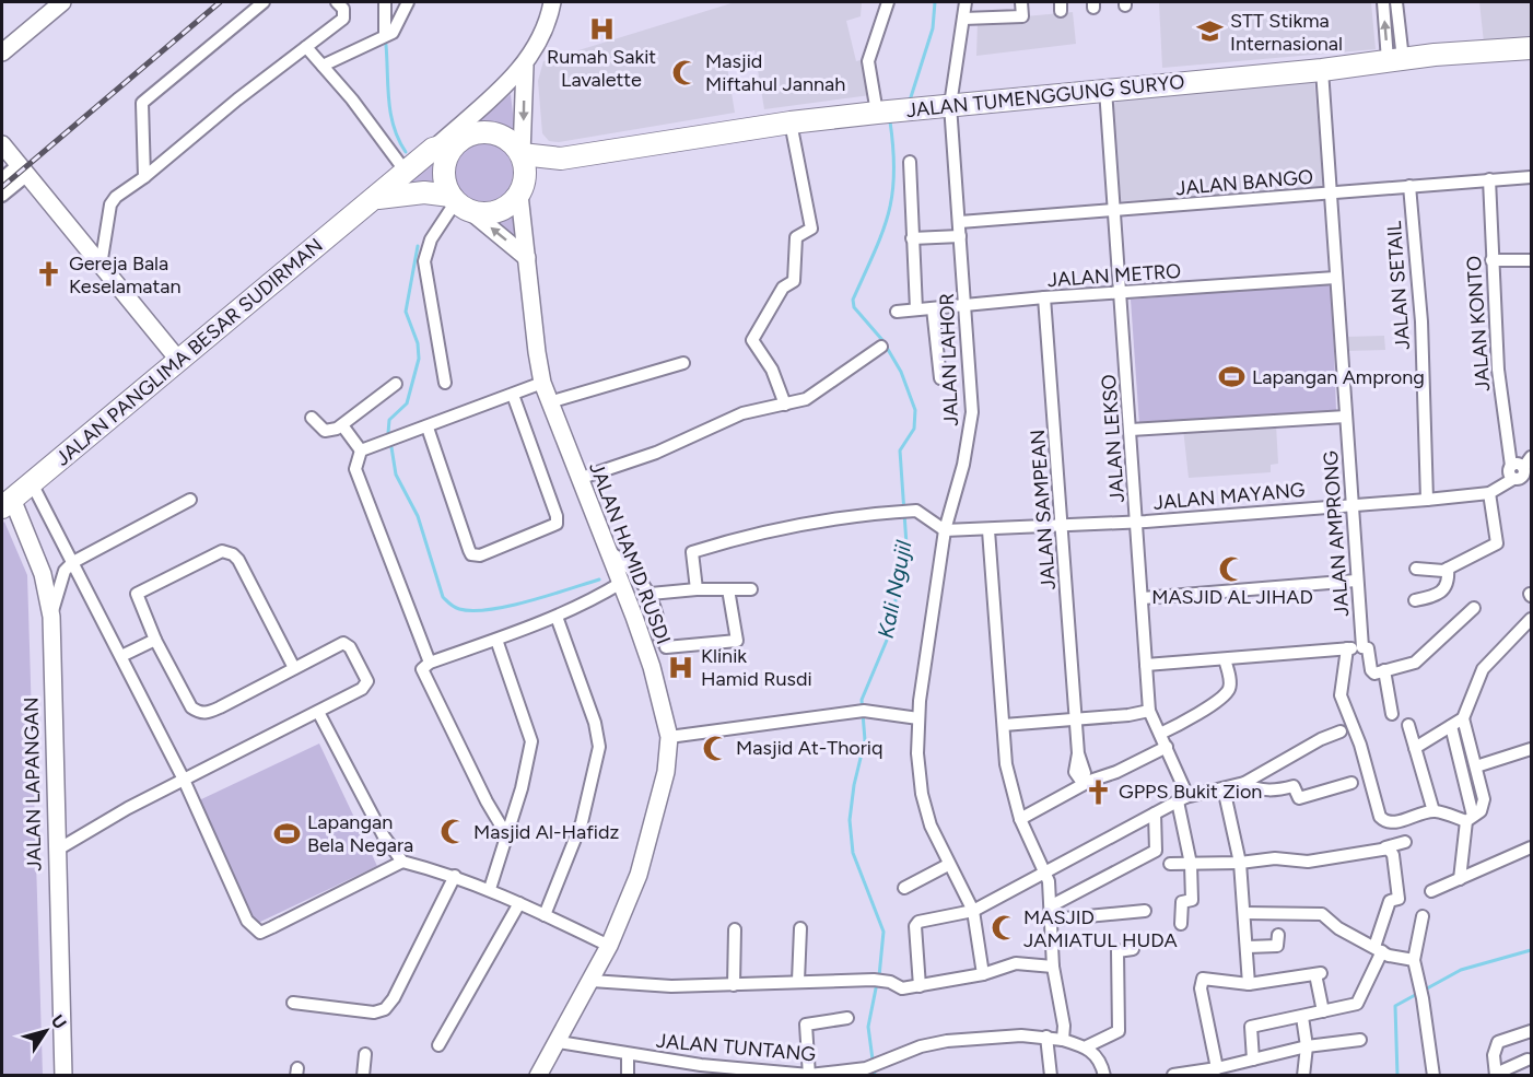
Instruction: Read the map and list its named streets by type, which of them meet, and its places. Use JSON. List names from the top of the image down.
{
  "streets": {
    "highway": ["JALAN TUMENGGUNG SURYO", "JALAN PANGLIMA BESAR SUDIRMAN"],
    "street": [
      "JALAN BANGO",
      "JALAN METRO",
      "JALAN SETAIL",
      "JALAN KONTO",
      "JALAN LAHOR",
      "JALAN LEKSO",
      "JALAN MAYANG",
      "JALAN SAMPEAN",
      "JALAN AMPRONG",
      "JALAN HAMID RUSDI",
      "JALAN LAPANGAN",
      "JALAN TUNTANG"
    ]
  },
  "crossings": [
    ["JALAN TUMENGGUNG SURYO", "JALAN PANGLIMA BESAR SUDIRMAN"],
    ["JALAN TUMENGGUNG SURYO", "JALAN LAHOR"],
    ["JALAN TUMENGGUNG SURYO", "JALAN LEKSO"],
    ["JALAN TUMENGGUNG SURYO", "JALAN AMPRONG"],
    ["JALAN TUMENGGUNG SURYO", "JALAN HAMID RUSDI"],
    ["JALAN BANGO", "JALAN SETAIL"],
    ["JALAN BANGO", "JALAN KONTO"],
    ["JALAN BANGO", "JALAN LAHOR"],
    ["JALAN BANGO", "JALAN LEKSO"],
    ["JALAN BANGO", "JALAN AMPRONG"],
    ["JALAN METRO", "JALAN LAHOR"],
    ["JALAN METRO", "JALAN LEKSO"],
    ["JALAN METRO", "JALAN SAMPEAN"],
    ["JALAN METRO", "JALAN AMPRONG"],
    ["JALAN SETAIL", "JALAN MAYANG"],
    ["JALAN KONTO", "JALAN MAYANG"],
    ["JALAN PANGLIMA BESAR SUDIRMAN", "JALAN HAMID RUSDI"],
    ["JALAN PANGLIMA BESAR SUDIRMAN", "JALAN LAPANGAN"],
    ["JALAN LAHOR", "JALAN MAYANG"],
    ["JALAN LEKSO", "JALAN MAYANG"],
    ["JALAN MAYANG", "JALAN SAMPEAN"],
    ["JALAN MAYANG", "JALAN AMPRONG"],
    ["JALAN HAMID RUSDI", "JALAN TUNTANG"]
  ],
  "water": ["Kali Ngujil"],
  "places": {
    "hospital": ["Rumah Sakit Lavalette", "Klinik Hamid Rusdi"],
    "school or university": ["STT Stikma Internasional"],
    "mosque": [
      "Masjid Miftahul Jannah",
      "MASJID AL JIHAD",
      "Masjid At-Thoriq",
      "Masjid Al-Hafidz",
      "MASJID JAMIATUL HUDA"
    ],
    "church": ["Gereja Bala Keselamatan", "GPPS Bukit Zion"],
    "sports": ["Lapangan Amprong", "Lapangan Bela Negara"]
  },
  "north": "top right"
}
